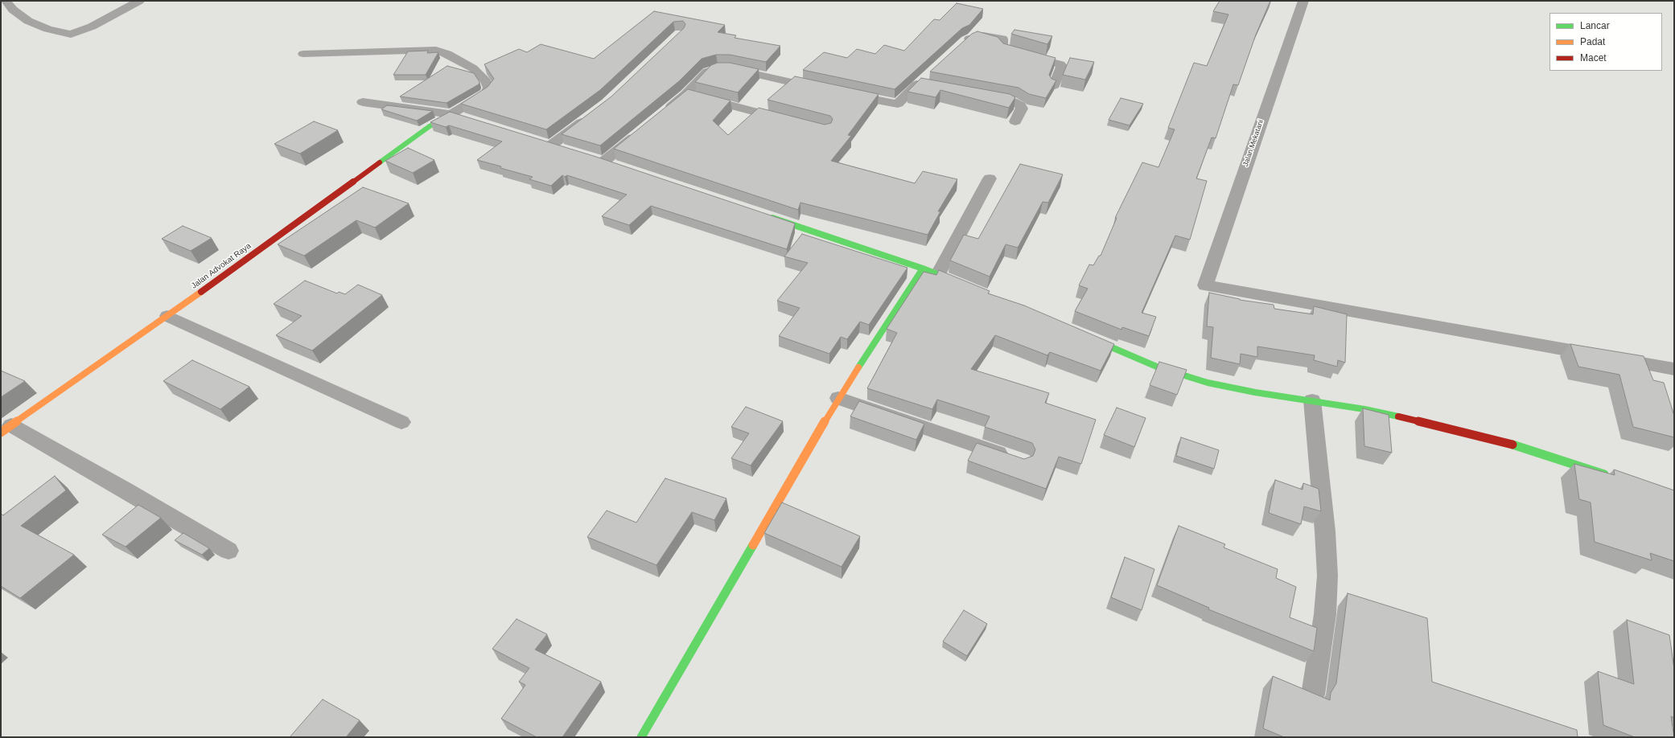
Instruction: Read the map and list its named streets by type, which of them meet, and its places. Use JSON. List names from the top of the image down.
{
  "streets": {
    "street": ["Jalan Mekatani", "Jalan Advokat Raya"]
  },
  "legend": ["Lancar", "Padat", "Macet"]
}
